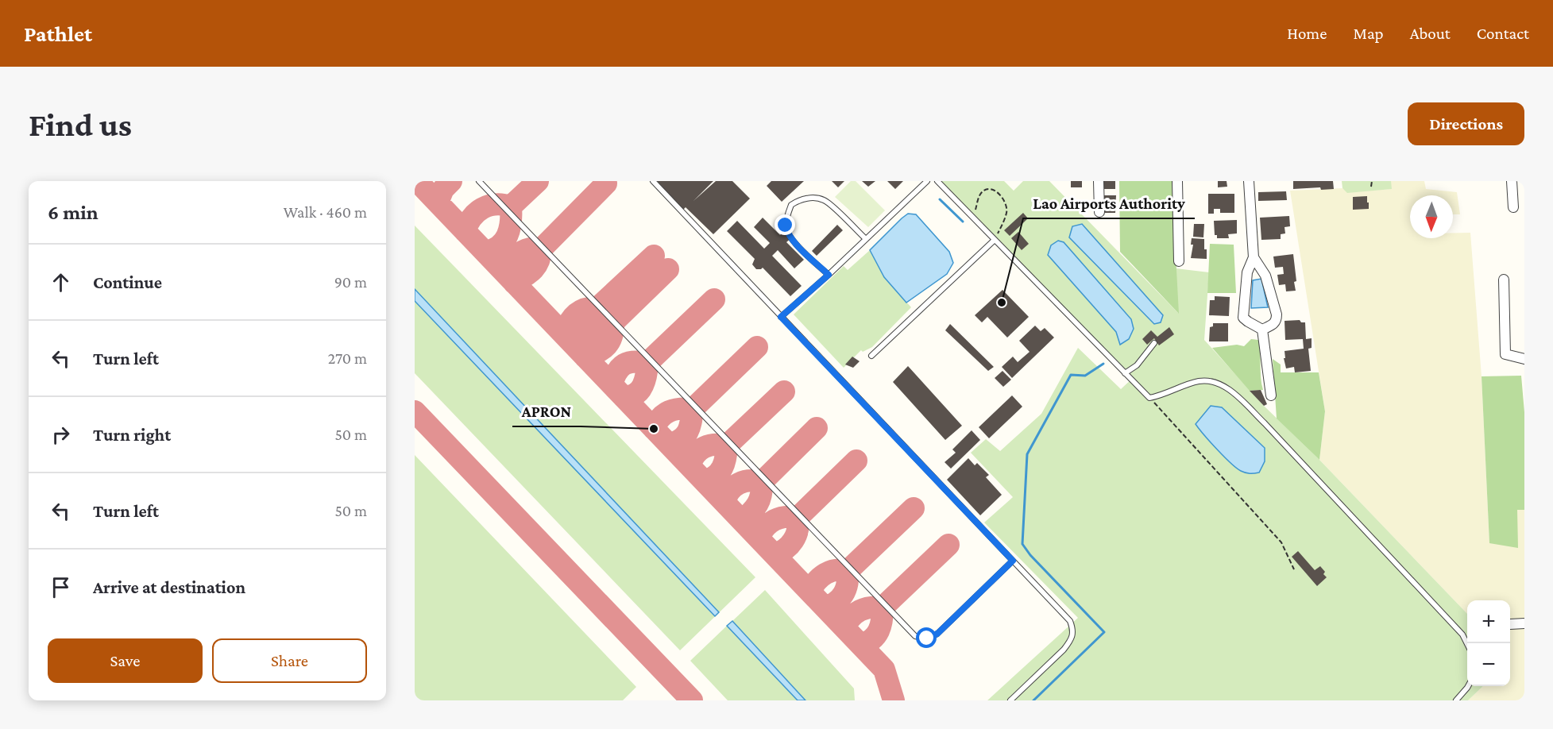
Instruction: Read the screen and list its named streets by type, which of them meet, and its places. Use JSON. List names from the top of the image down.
{
  "places": ["Lao Airports Authority", "APRON"],
  "north": "bottom",
  "page": {
    "header": "Pathlet",
    "nav": [
      "Home",
      "Map",
      "About",
      "Contact"
    ],
    "buttons": [
      "Directions",
      ["Save", "Share"]
    ],
    "title": "Find us",
    "heading": ["6 min", "Walk · 460 m"],
    "list": [
      ["Continue", "90 m"],
      ["Turn left", "270 m"],
      ["Turn right", "50 m"],
      ["Turn left", "50 m"],
      "Arrive at destination"
    ],
    "map_buttons": ["+", "−"]
  }
}
